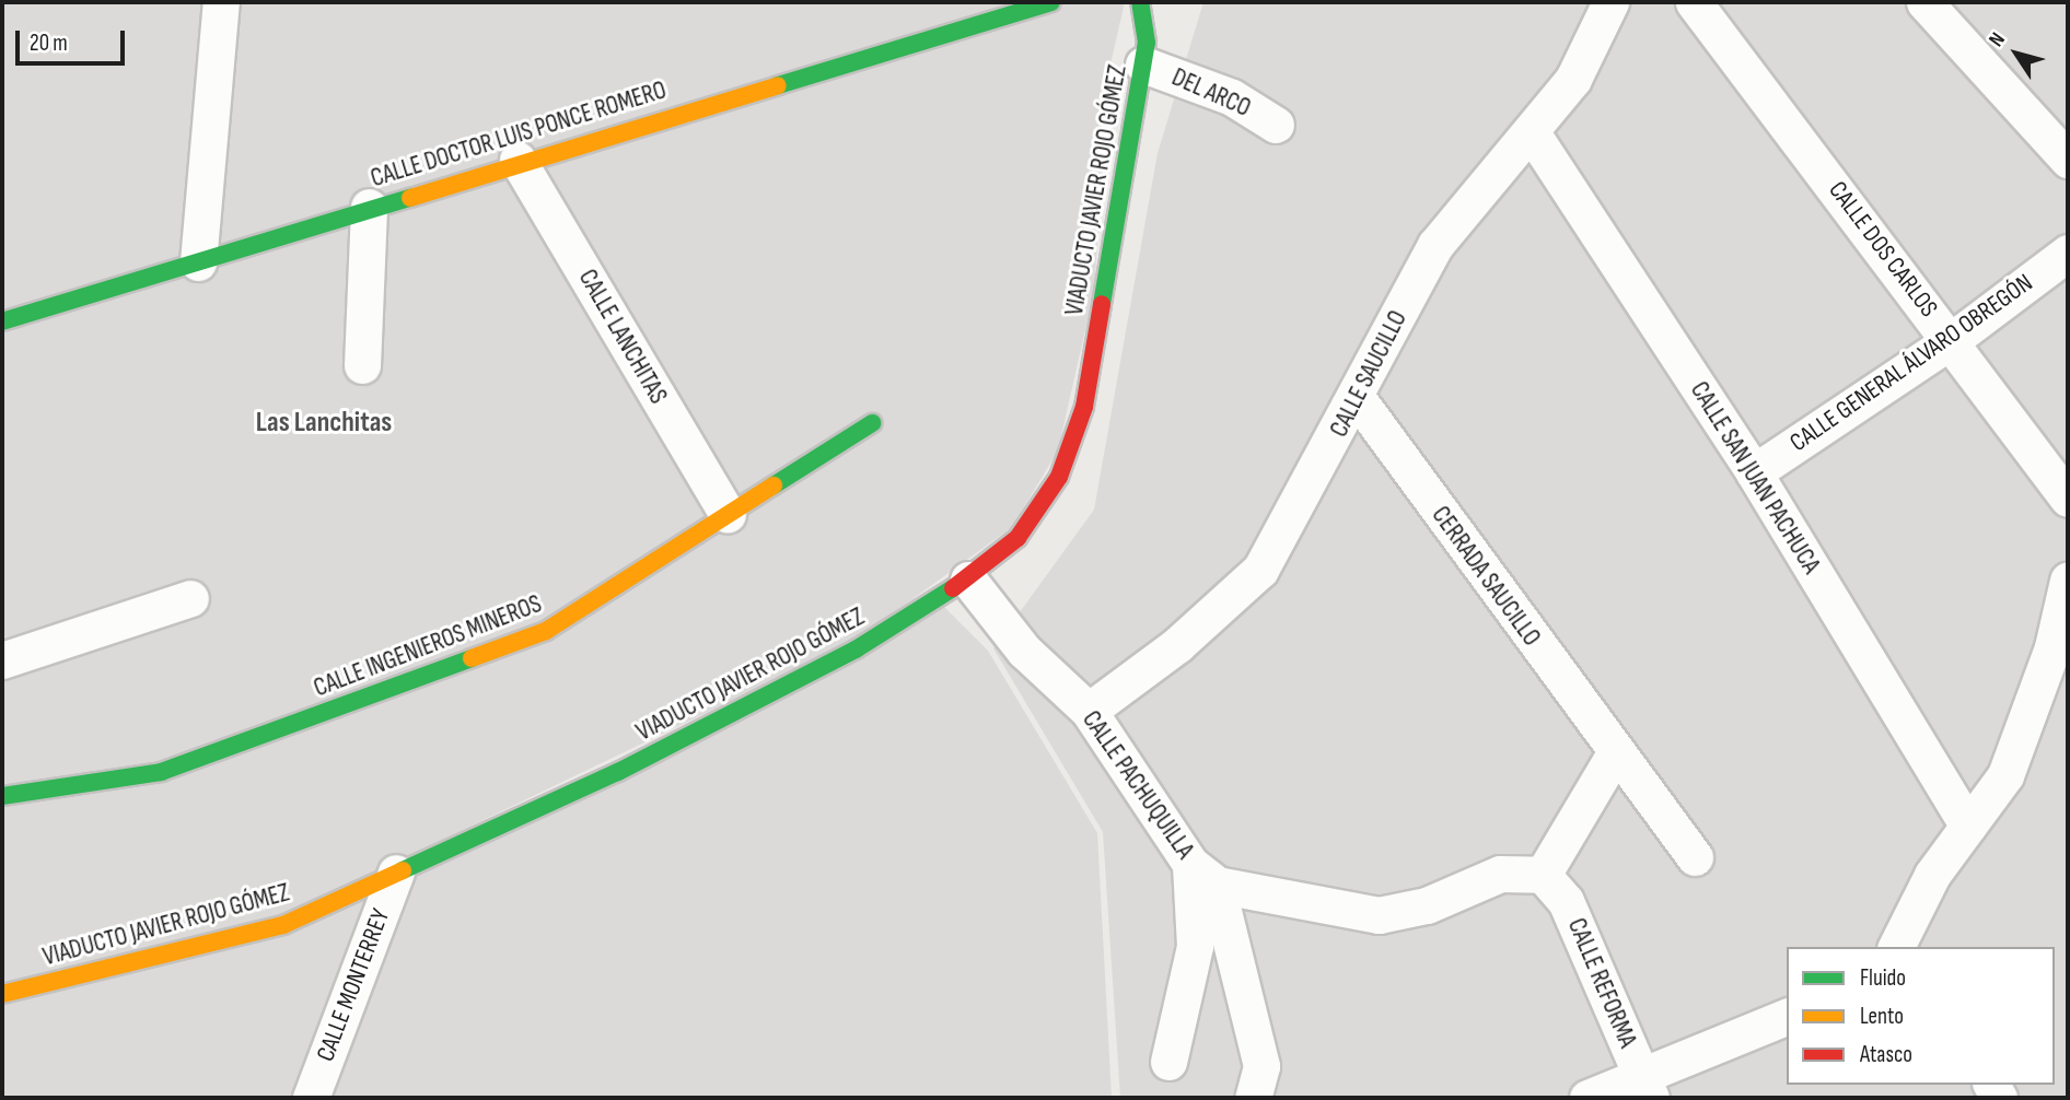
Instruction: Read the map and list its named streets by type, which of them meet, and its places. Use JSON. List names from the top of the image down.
{
  "streets": {
    "street": [
      "DEL ARCO",
      "CALLE DOCTOR LUIS PONCE ROMERO",
      "VIADUCTO JAVIER ROJO GÓMEZ",
      "CALLE DOS CARLOS",
      "CALLE LANCHITAS",
      "CALLE GENERAL ÁLVARO OBREGÓN",
      "CALLE SAUCILLO",
      "CALLE SAN JUAN PACHUCA",
      "CERRADA SAUCILLO",
      "CALLE INGENIEROS MINEROS",
      "CALLE PACHUQUILLA",
      "CALLE REFORMA",
      "CALLE MONTERREY"
    ]
  },
  "crossings": [
    ["DEL ARCO", "VIADUCTO JAVIER ROJO GÓMEZ"],
    ["CALLE DOCTOR LUIS PONCE ROMERO", "CALLE LANCHITAS"],
    ["VIADUCTO JAVIER ROJO GÓMEZ", "CALLE PACHUQUILLA"],
    ["VIADUCTO JAVIER ROJO GÓMEZ", "CALLE MONTERREY"],
    ["CALLE DOS CARLOS", "CALLE GENERAL ÁLVARO OBREGÓN"],
    ["CALLE LANCHITAS", "CALLE INGENIEROS MINEROS"],
    ["CALLE GENERAL ÁLVARO OBREGÓN", "CALLE SAN JUAN PACHUCA"],
    ["CALLE SAUCILLO", "CALLE SAN JUAN PACHUCA"],
    ["CALLE SAUCILLO", "CERRADA SAUCILLO"],
    ["CALLE SAUCILLO", "CALLE PACHUQUILLA"]
  ],
  "districts": ["Las Lanchitas"],
  "legend": ["Fluido", "Lento", "Atasco"],
  "scale_bar": "20 m",
  "north": "top left"
}
